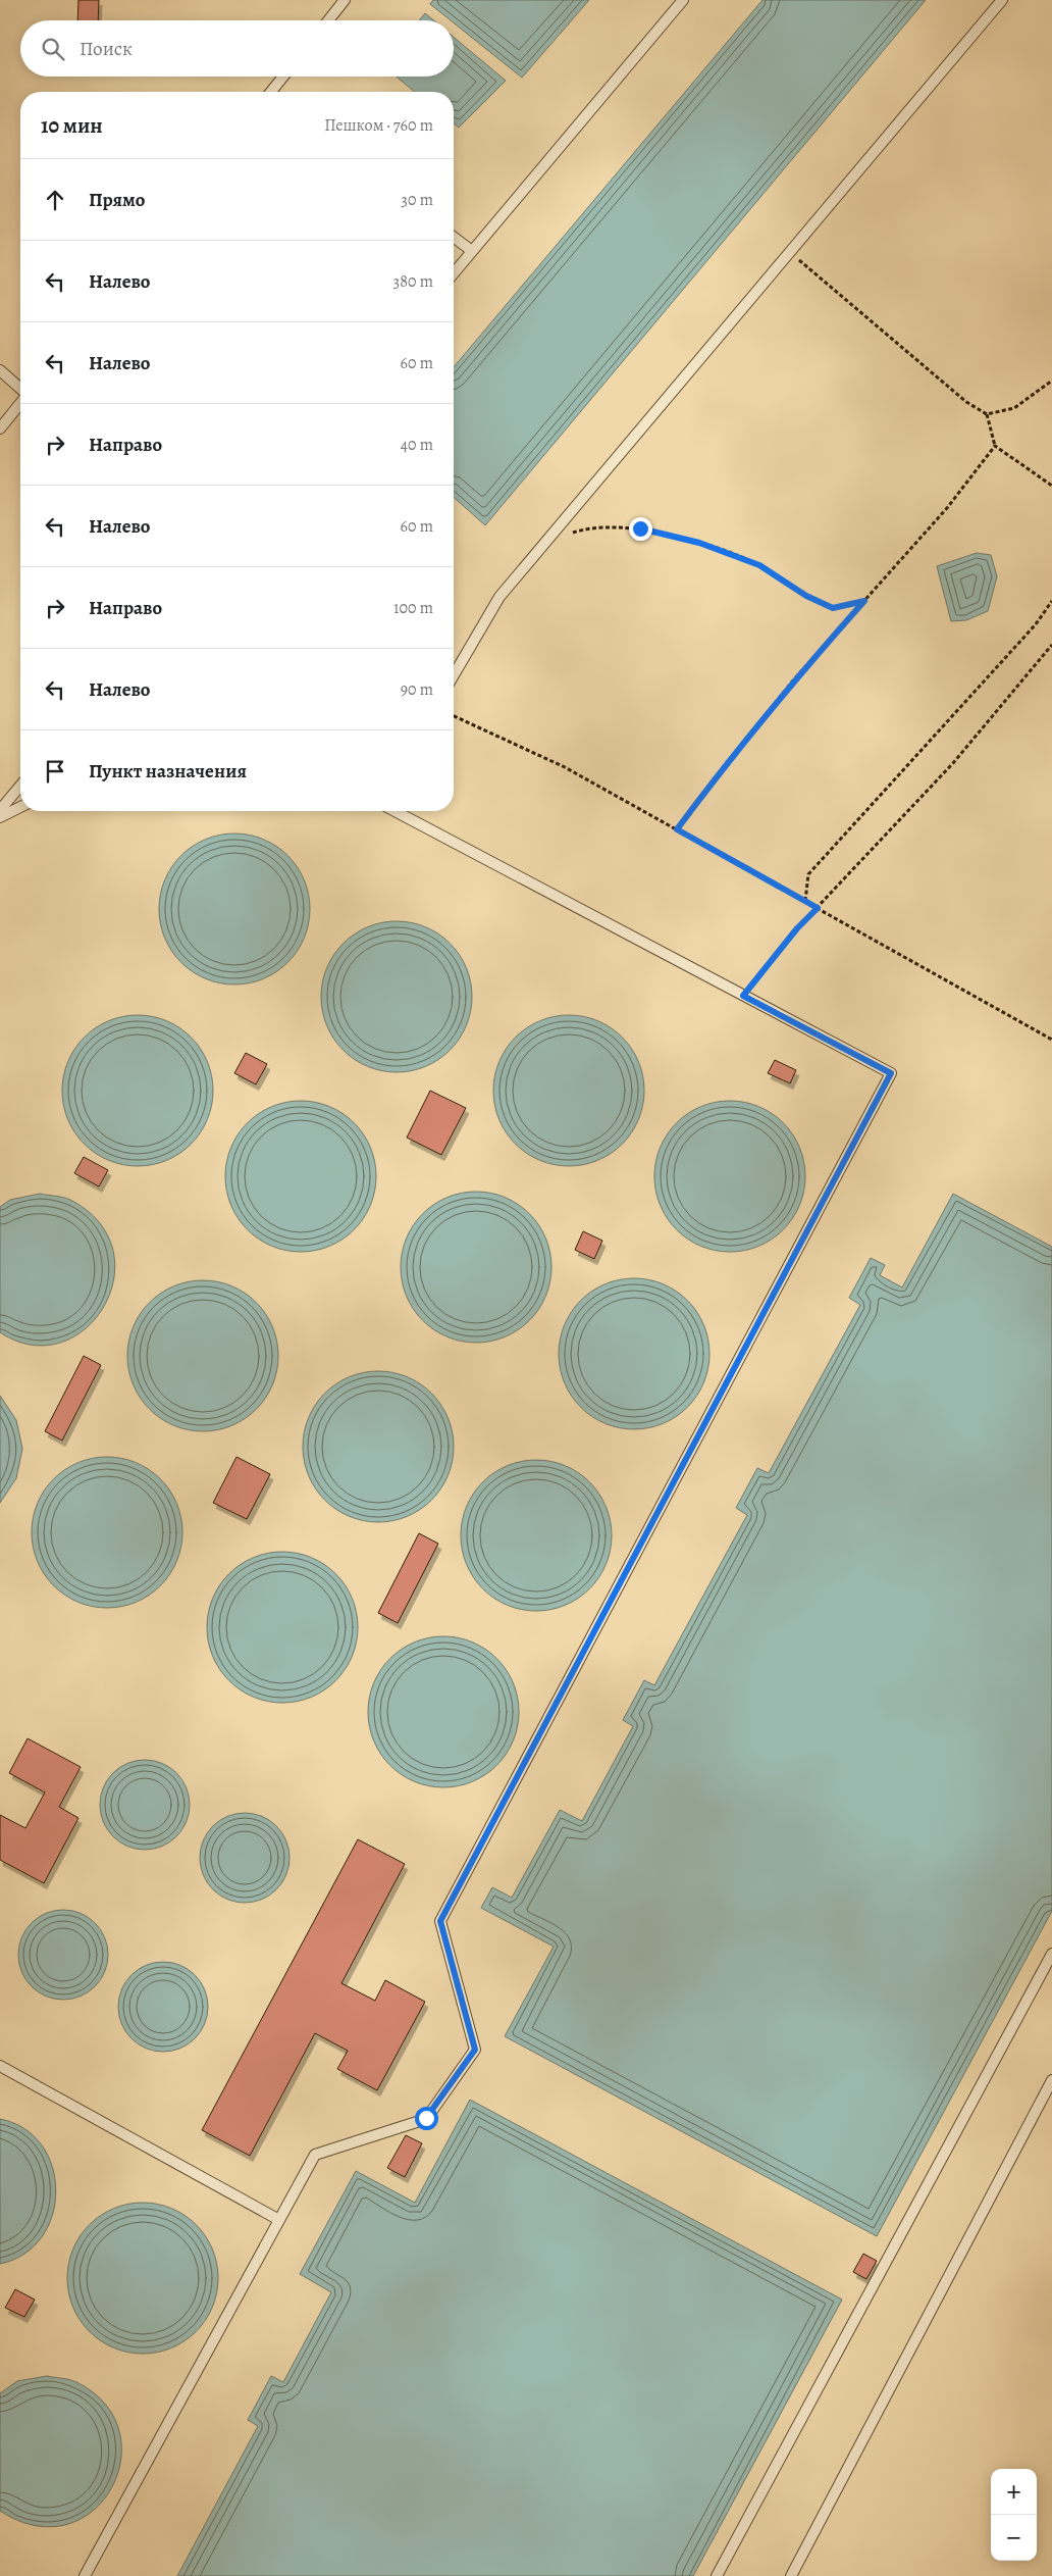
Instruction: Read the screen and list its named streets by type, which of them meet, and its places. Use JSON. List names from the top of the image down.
{
  "page": {
    "search": "Поиск",
    "heading": ["10 мин", "Пешком · 760 m"],
    "list": [
      ["Прямо", "30 m"],
      ["Налево", "380 m"],
      ["Налево", "60 m"],
      ["Направо", "40 m"],
      ["Налево", "60 m"],
      ["Направо", "100 m"],
      ["Налево", "90 m"],
      "Пункт назначения"
    ],
    "map_buttons": ["+", "−"]
  }
}
